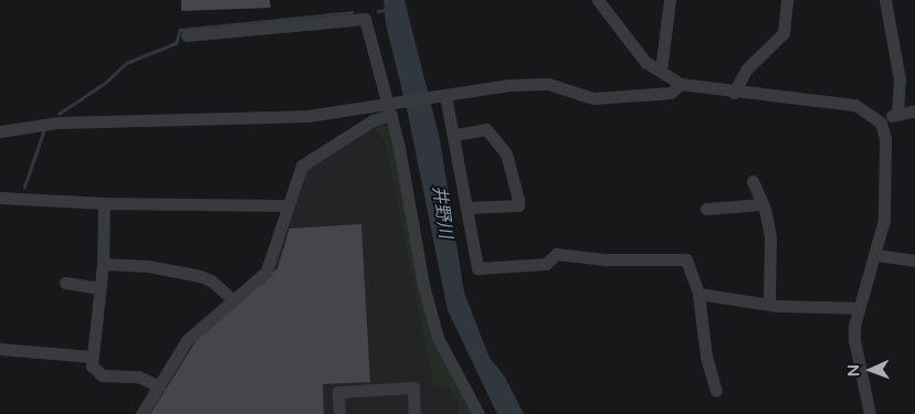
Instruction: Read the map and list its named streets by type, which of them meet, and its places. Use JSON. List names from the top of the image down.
{
  "water": ["井野川"],
  "north": "left"
}
